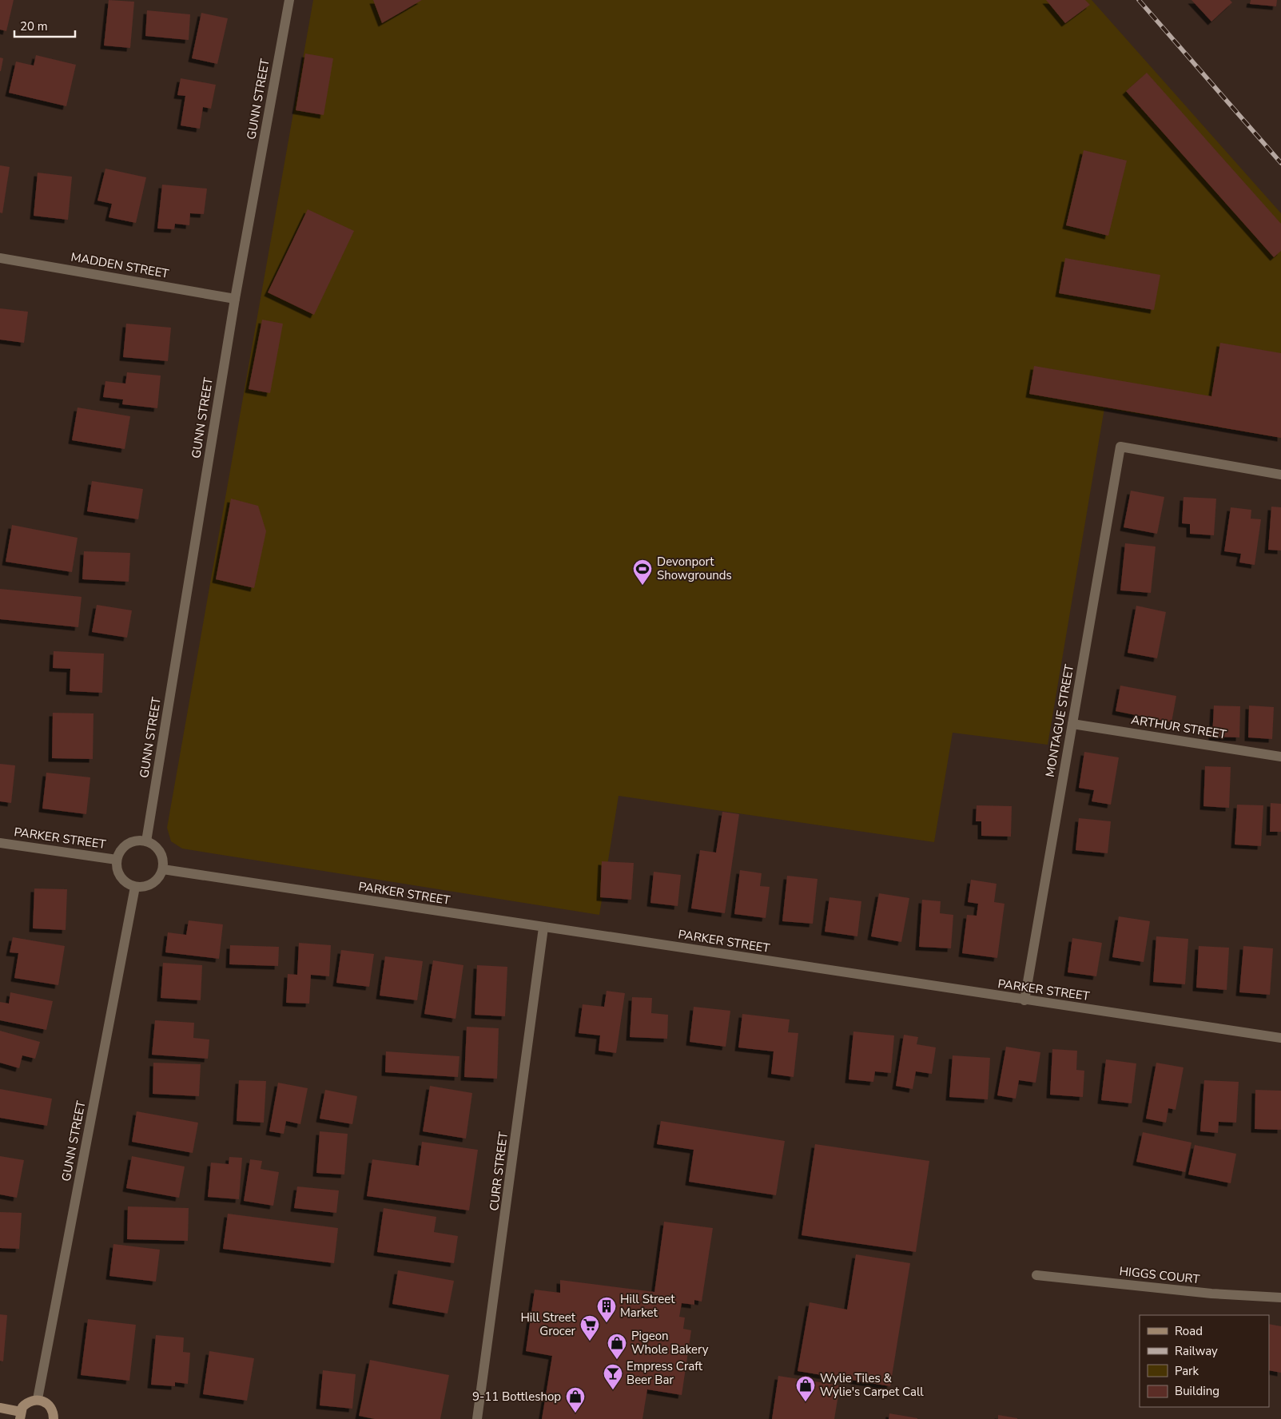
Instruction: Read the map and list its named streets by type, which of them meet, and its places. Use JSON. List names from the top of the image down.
{
  "streets": {
    "street": [
      "GUNN STREET",
      "MADDEN STREET",
      "MONTAGUE STREET",
      "ARTHUR STREET",
      "PARKER STREET",
      "CURR STREET",
      "HIGGS COURT"
    ]
  },
  "crossings": [
    ["GUNN STREET", "MADDEN STREET"],
    ["GUNN STREET", "PARKER STREET"],
    ["MONTAGUE STREET", "ARTHUR STREET"],
    ["MONTAGUE STREET", "PARKER STREET"],
    ["PARKER STREET", "CURR STREET"]
  ],
  "places": {
    "sports": ["Devonport Showgrounds"],
    "building": ["Hill Street Market"],
    "supermarket": ["Hill Street Grocer"],
    "shop": ["Pigeon Whole Bakery", "Wylie Tiles & Wylie's Carpet Call", "9-11 Bottleshop"],
    "bar": ["Empress Craft Beer Bar"]
  },
  "legend": [
    "Road",
    "Railway",
    "Park",
    "Building"
  ],
  "scale_bar": "20 m"
}
